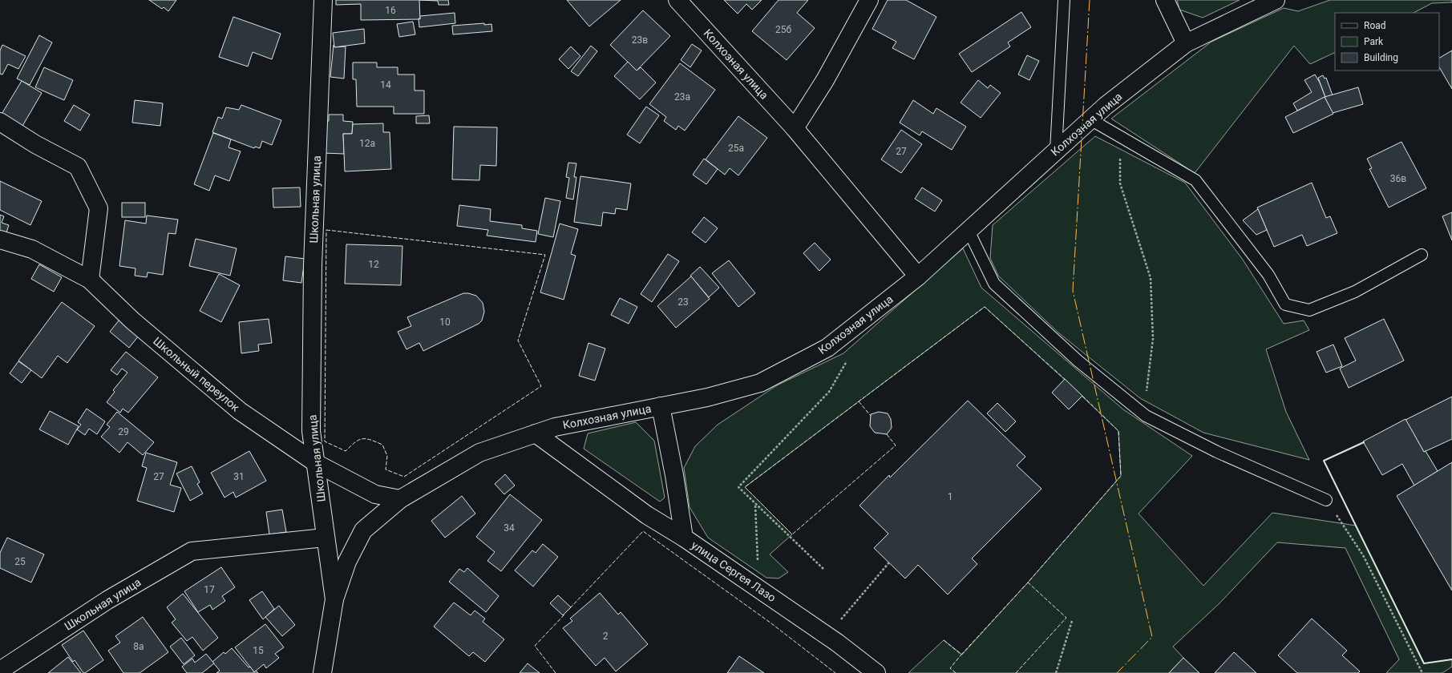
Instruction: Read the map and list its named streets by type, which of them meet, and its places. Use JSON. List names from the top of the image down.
{
  "streets": {
    "street": [
      "Колхозная улица",
      "Школьная улица",
      "Школьный переулок",
      "улица Сергея Лазо"
    ]
  },
  "crossings": [
    ["Колхозная улица", "Школьная улица"],
    ["Колхозная улица", "Школьный переулок"],
    ["Колхозная улица", "улица Сергея Лазо"],
    ["Школьная улица", "Школьный переулок"]
  ],
  "house_numbers": [
    "16",
    "25б",
    "23в",
    "14",
    "23а",
    "12а",
    "25а",
    "27",
    "36в",
    "12",
    "23",
    "10",
    "29",
    "27",
    "31",
    "1",
    "34",
    "25",
    "17",
    "2",
    "8а",
    "15"
  ],
  "legend": ["Road", "Park", "Building"]
}
